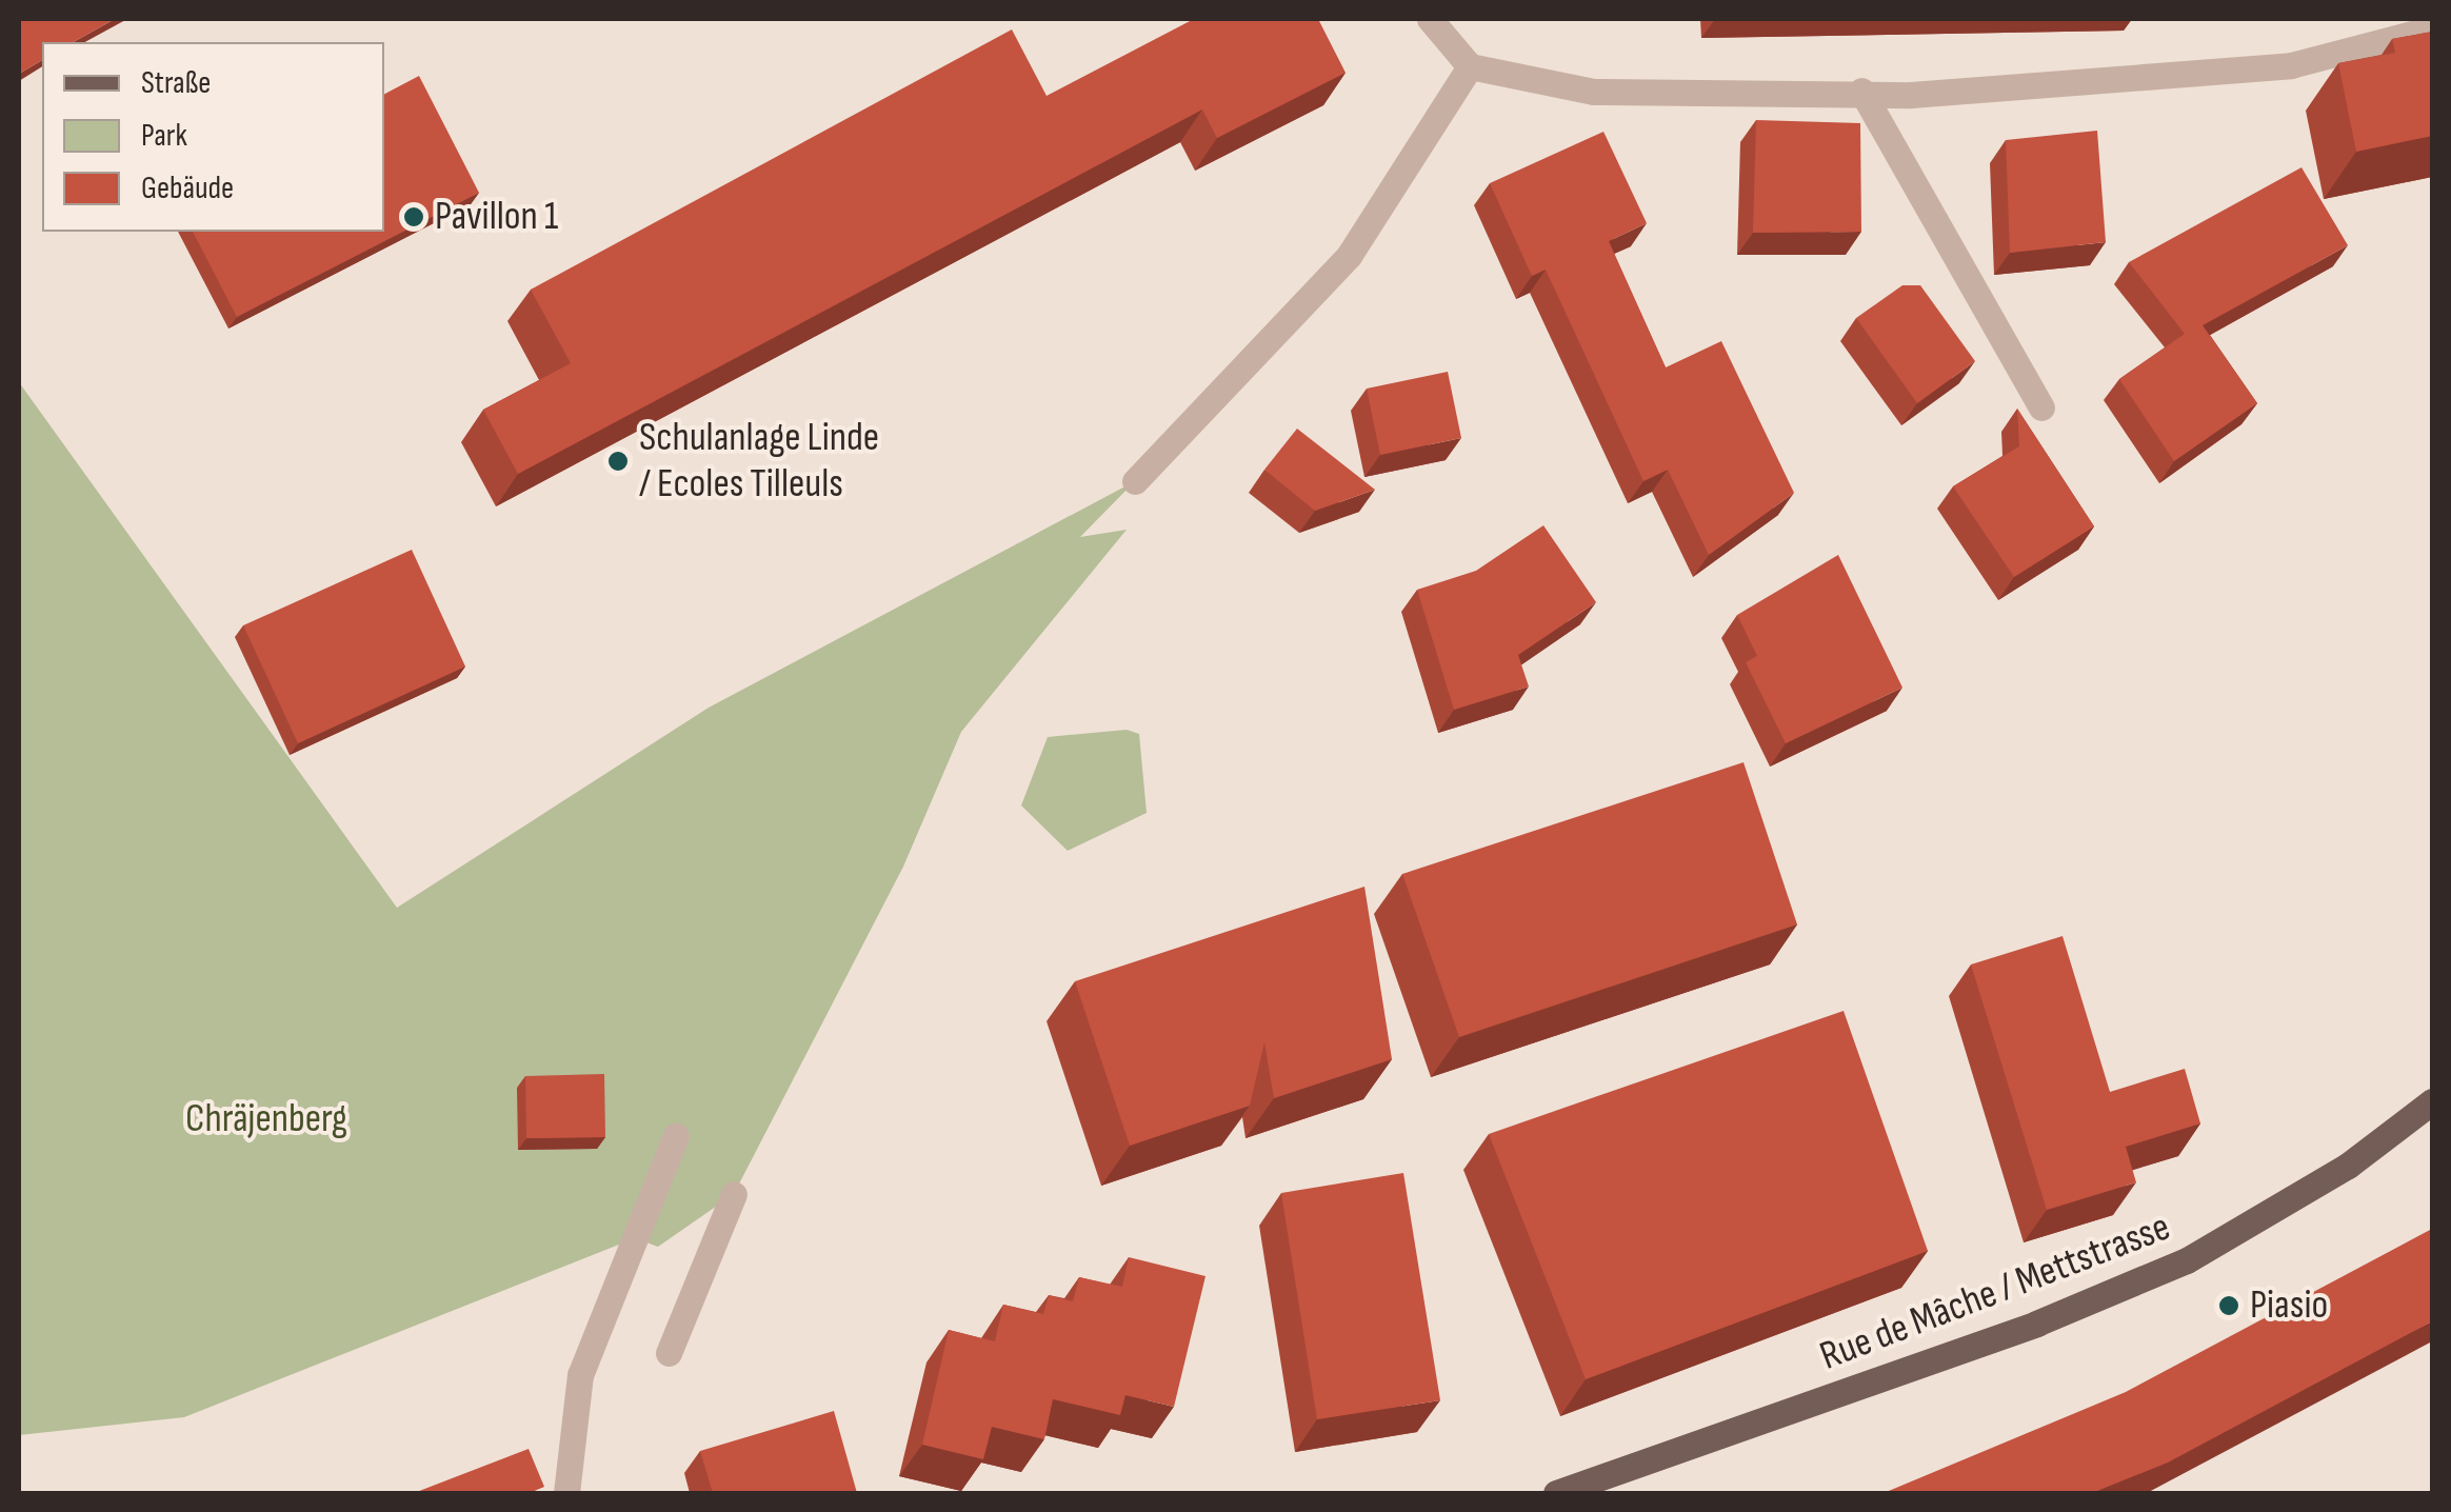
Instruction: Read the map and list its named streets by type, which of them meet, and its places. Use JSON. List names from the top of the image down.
{
  "streets": {
    "main road": ["Rue de Mâche / Mettstrasse"]
  },
  "parks": ["Chräjenberg"],
  "places": ["Pavillon 1", "Schulanlage Linde / Ecoles Tilleuls", "Piasio"],
  "legend": ["Straße", "Park", "Gebäude"]
}
